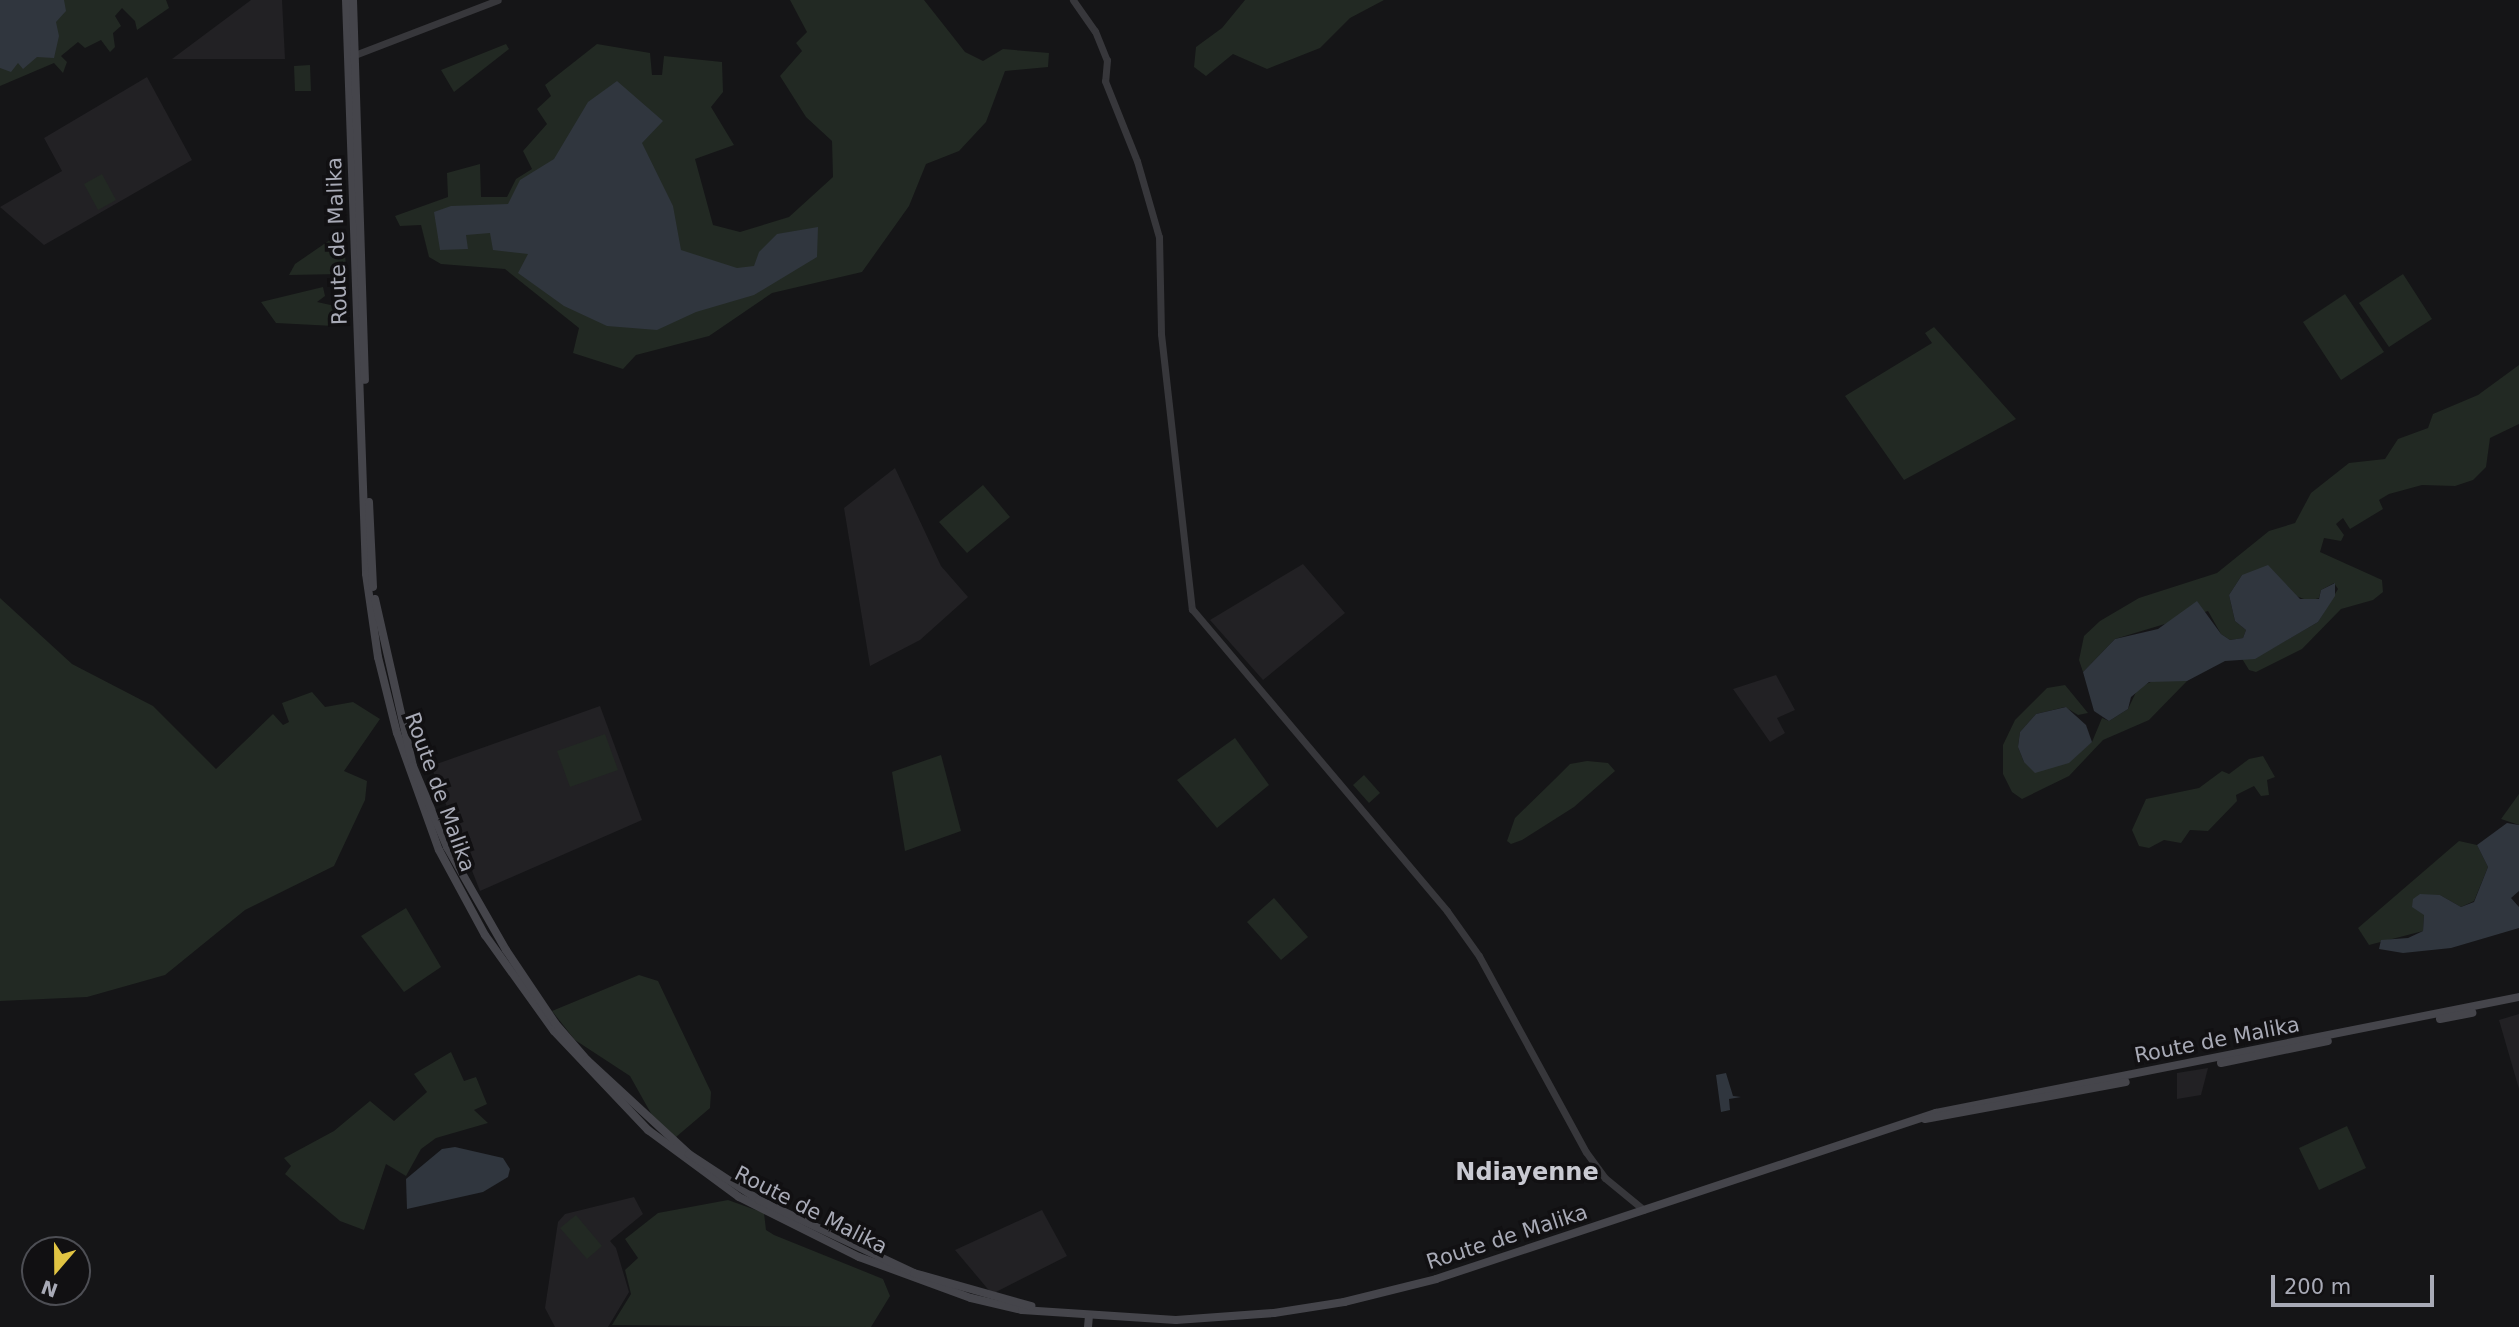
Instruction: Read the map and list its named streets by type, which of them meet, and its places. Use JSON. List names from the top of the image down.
{
  "streets": {
    "main road": ["Route de Malika"]
  },
  "districts": ["Ndiayenne"],
  "scale_bar": "200 m",
  "north": "bottom"
}
